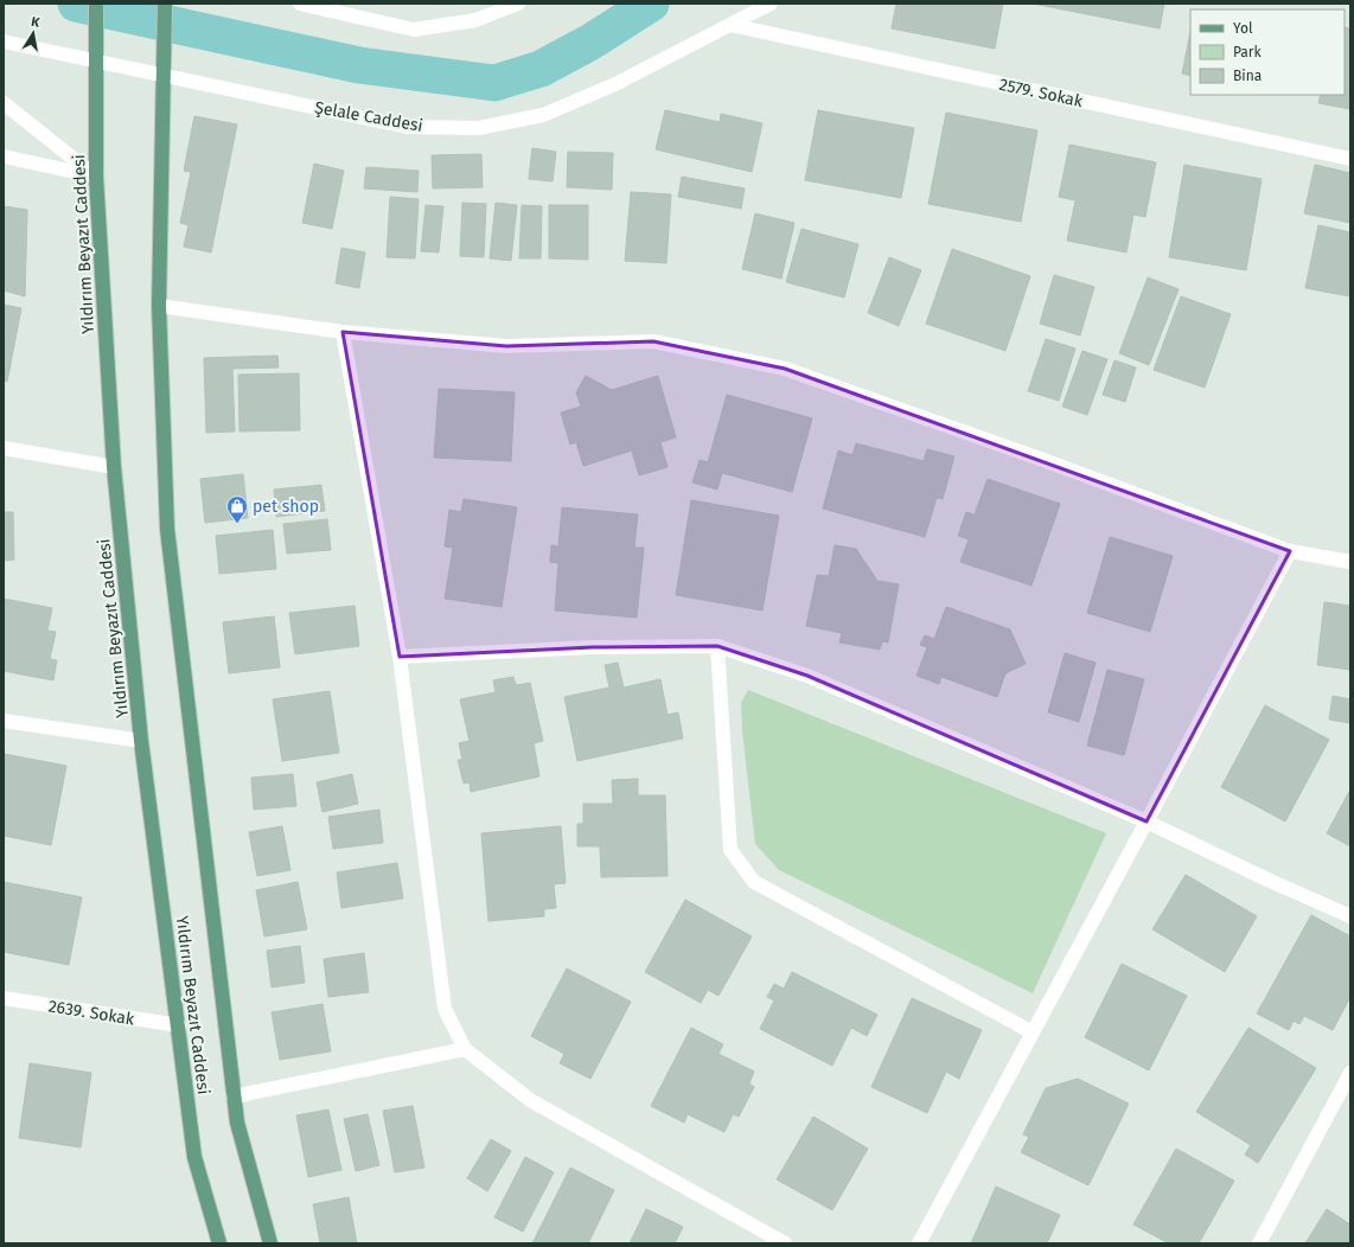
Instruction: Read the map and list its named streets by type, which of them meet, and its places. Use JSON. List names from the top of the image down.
{
  "streets": {
    "main road": ["Yıldırım Beyazıt Caddesi"],
    "street": ["2579. Sokak", "Şelale Caddesi", "2639. Sokak"]
  },
  "crossings": [
    ["2579. Sokak", "Şelale Caddesi"],
    ["Şelale Caddesi", "Yıldırım Beyazıt Caddesi"],
    ["Yıldırım Beyazıt Caddesi", "2639. Sokak"]
  ],
  "places": {
    "shop": ["pet shop"]
  },
  "legend": ["Yol", "Park", "Bina"],
  "north": "top"
}
